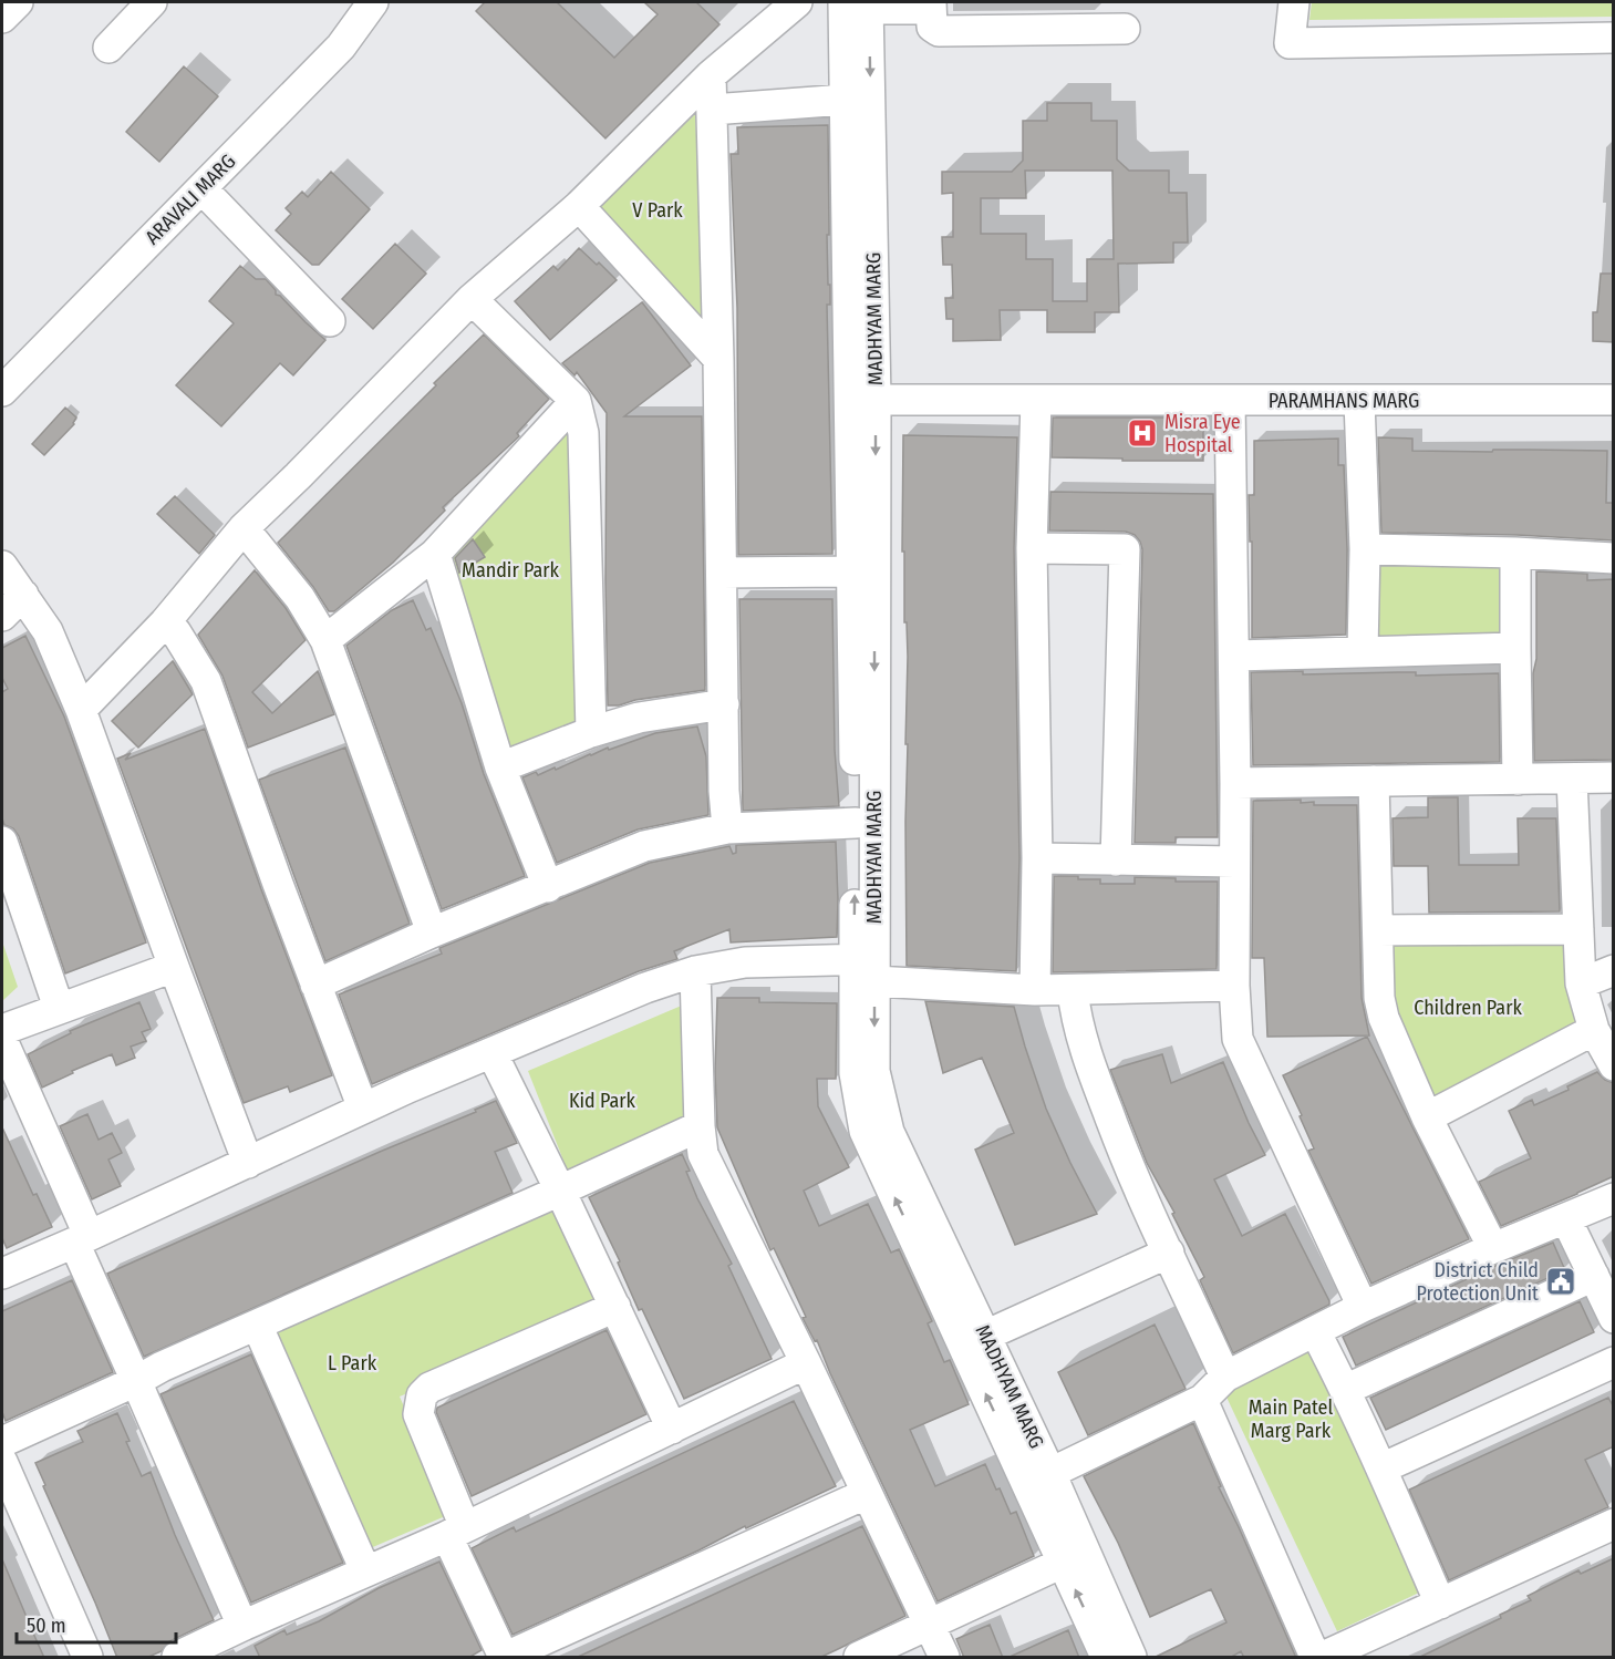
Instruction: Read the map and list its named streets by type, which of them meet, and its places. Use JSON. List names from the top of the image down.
{
  "streets": {
    "street": ["ARAVALI MARG", "MADHYAM MARG", "PARAMHANS MARG"]
  },
  "crossings": [
    ["MADHYAM MARG", "PARAMHANS MARG"]
  ],
  "parks": [
    "V Park",
    "Mandir Park",
    "Children Park",
    "Kid Park",
    "L Park",
    "Main Patel Marg Park"
  ],
  "places": {
    "hospital": ["Misra Eye Hospital"],
    "public building": ["District Child Protection Unit"]
  },
  "scale_bar": "50 m"
}
